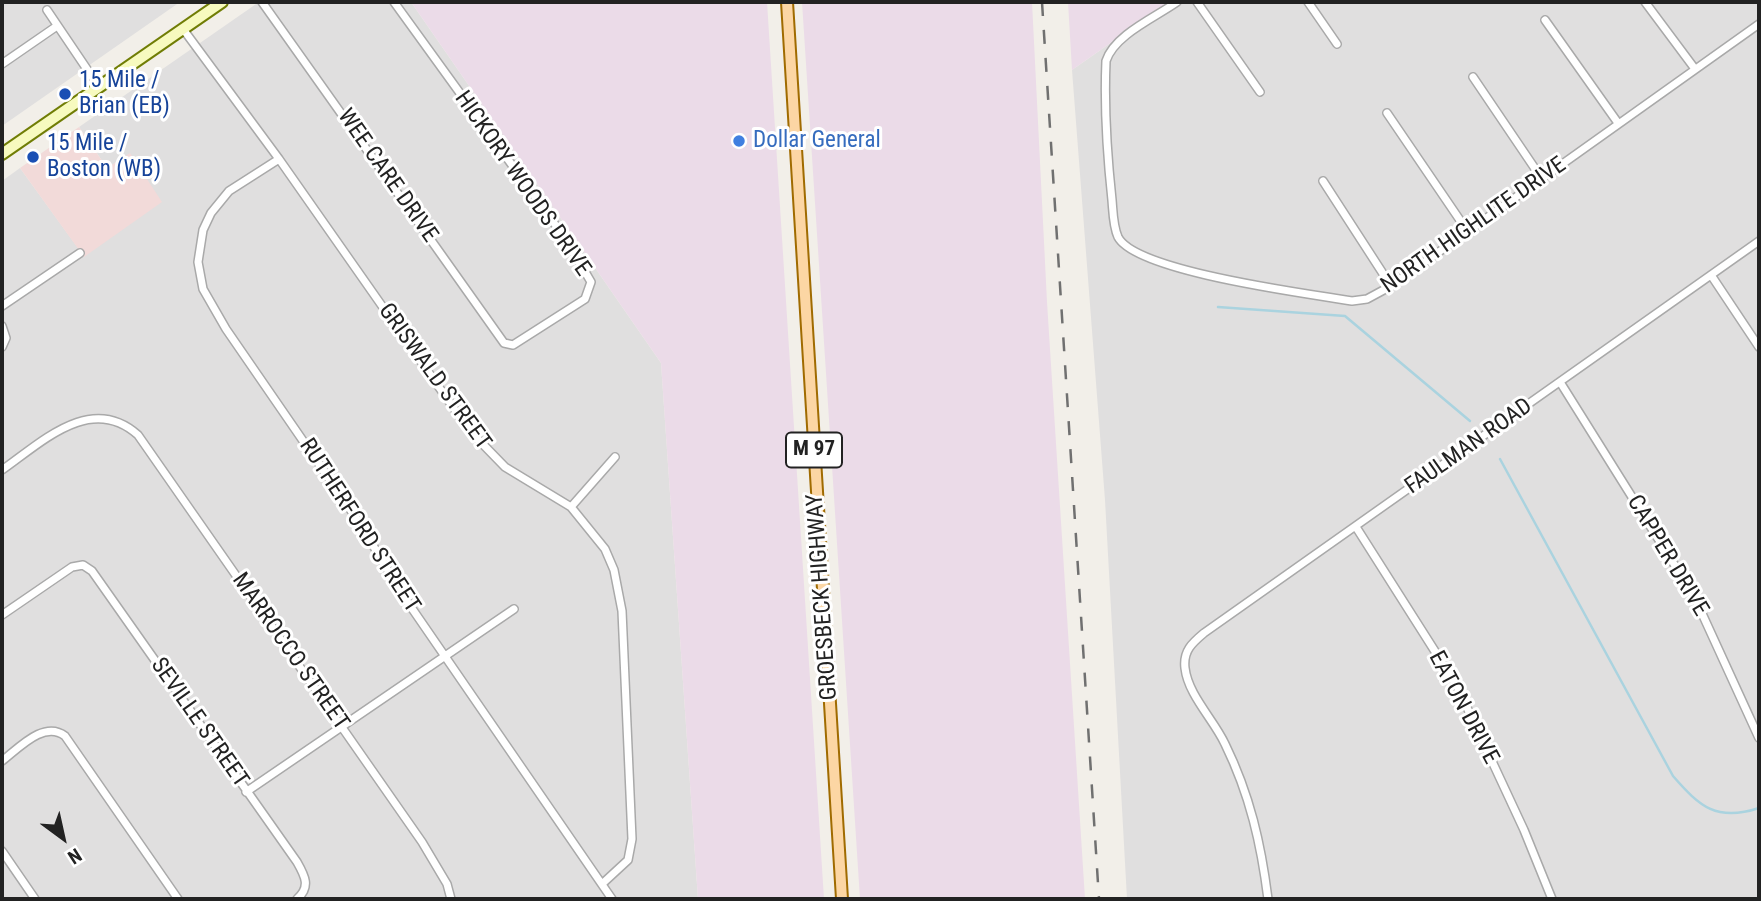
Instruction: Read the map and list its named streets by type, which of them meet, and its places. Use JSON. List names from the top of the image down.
{
  "streets": {
    "main road": ["M 97", "GROESBECK HIGHWAY"],
    "street": [
      "WEE CARE DRIVE",
      "HICKORY WOODS DRIVE",
      "NORTH HIGHLITE DRIVE",
      "GRISWALD STREET",
      "FAULMAN ROAD",
      "RUTHERFORD STREET",
      "CAPPER DRIVE",
      "MARROCCO STREET",
      "EATON DRIVE",
      "SEVILLE STREET"
    ]
  },
  "crossings": [
    ["WEE CARE DRIVE", "HICKORY WOODS DRIVE"],
    ["GRISWALD STREET", "RUTHERFORD STREET"],
    ["FAULMAN ROAD", "CAPPER DRIVE"],
    ["FAULMAN ROAD", "EATON DRIVE"]
  ],
  "places": ["15 Mile / Brian (EB)", "Dollar General", "15 Mile / Boston (WB)"],
  "north": "bottom right"
}
